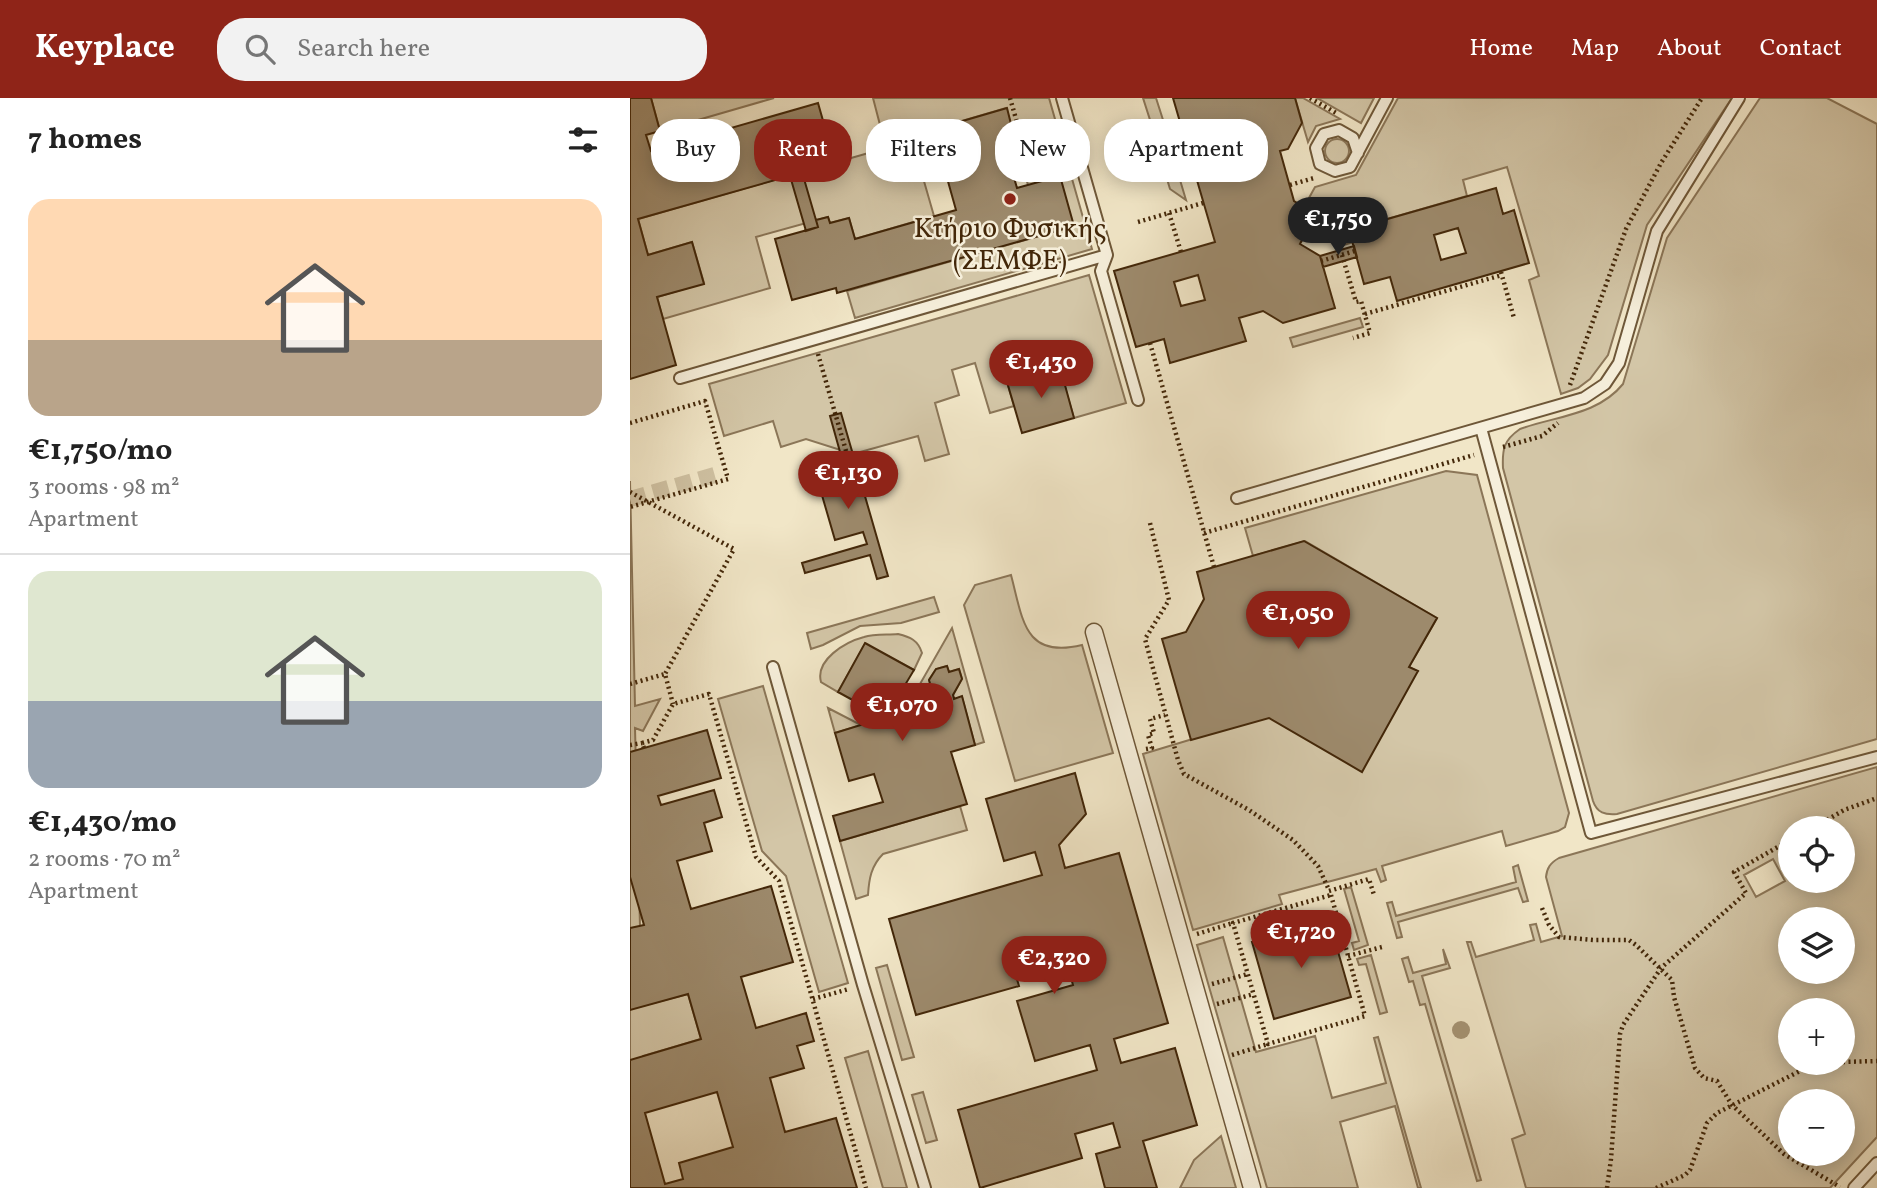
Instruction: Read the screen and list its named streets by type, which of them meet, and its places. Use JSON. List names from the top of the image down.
{
  "places": ["Κτήριο Φυσικής (ΣΕΜΦΕ)"],
  "page": {
    "header": "Keyplace",
    "search": "Search here",
    "nav": [
      "Home",
      "Map",
      "About",
      "Contact"
    ],
    "heading": "7 homes",
    "chip": [
      "Buy",
      "Rent",
      "Filters",
      "New",
      "Apartment"
    ],
    "list": [
      {
        "name": "€1,750/mo",
        "note": "3 rooms · 98 m² · Apartment"
      },
      {
        "name": "€1,430/mo",
        "note": "2 rooms · 70 m² · Apartment"
      }
    ],
    "price": [
      "€1,750",
      "€1,430",
      "€1,130",
      "€1,050",
      "€1,070",
      "€1,720",
      "€2,320"
    ],
    "map_buttons": ["+", "−"]
  }
}
